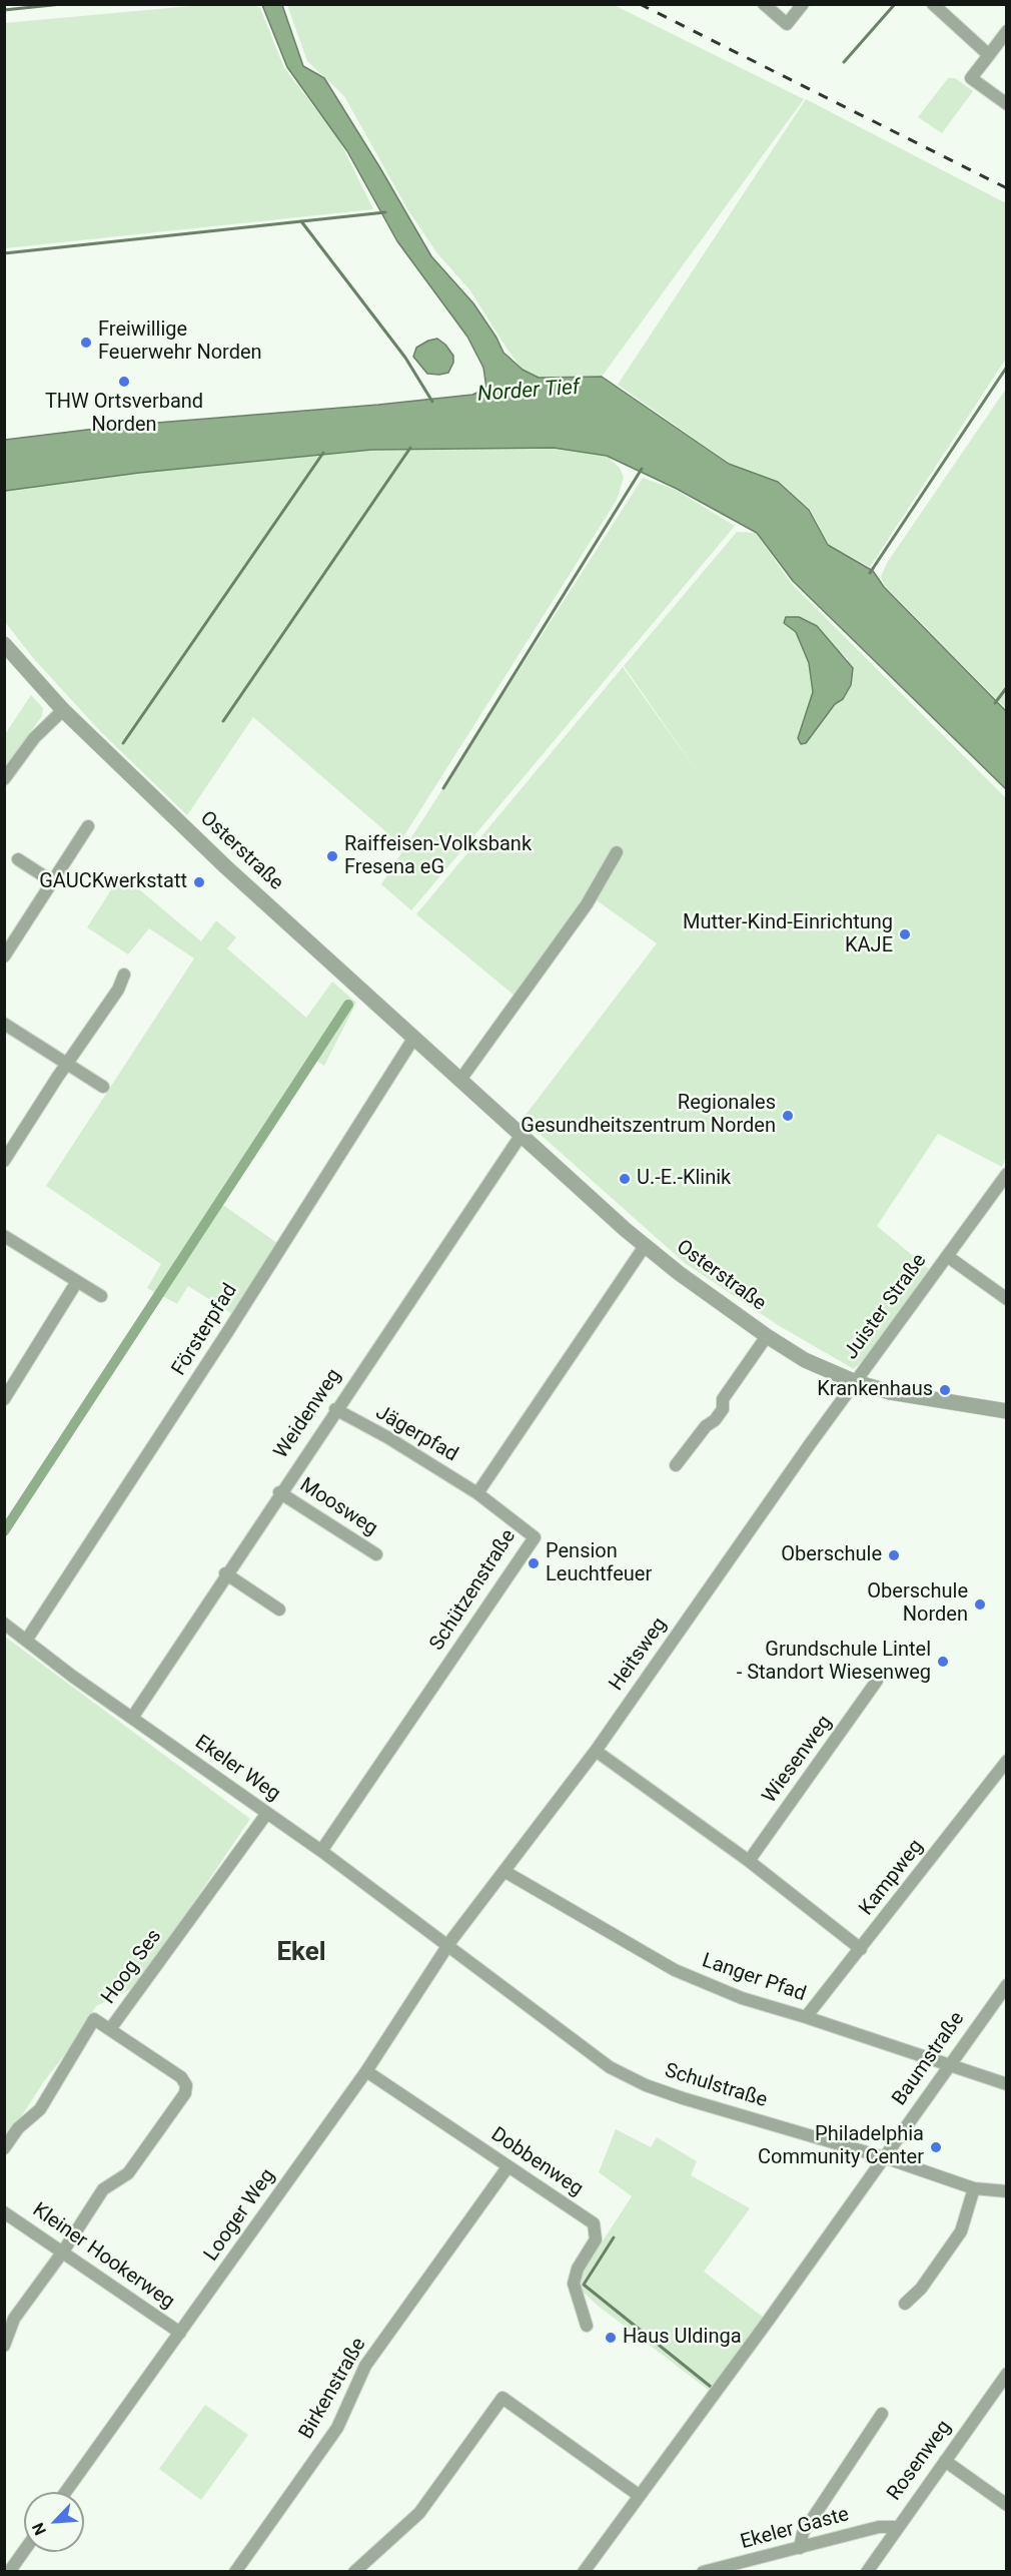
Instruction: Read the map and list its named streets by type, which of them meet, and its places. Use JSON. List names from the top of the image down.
{
  "streets": {
    "street": [
      "Osterstraße",
      "Juister Straße",
      "Försterpfad",
      "Weidenweg",
      "Jägerpfad",
      "Moosweg",
      "Schützenstraße",
      "Heitsweg",
      "Wiesenweg",
      "Ekeler Weg",
      "Kampweg",
      "Hoog Ses",
      "Langer Pfad",
      "Baumstraße",
      "Schulstraße",
      "Dobbenweg",
      "Looger Weg",
      "Kleiner Hookerweg",
      "Birkenstraße",
      "Rosenweg",
      "Ekeler Gaste"
    ]
  },
  "crossings": [
    ["Osterstraße", "Juister Straße"],
    ["Osterstraße", "Försterpfad"],
    ["Osterstraße", "Weidenweg"],
    ["Osterstraße", "Heitsweg"],
    ["Juister Straße", "Heitsweg"],
    ["Försterpfad", "Ekeler Weg"],
    ["Weidenweg", "Jägerpfad"],
    ["Weidenweg", "Moosweg"],
    ["Weidenweg", "Ekeler Weg"],
    ["Jägerpfad", "Schützenstraße"],
    ["Schützenstraße", "Ekeler Weg"],
    ["Heitsweg", "Ekeler Weg"],
    ["Heitsweg", "Langer Pfad"],
    ["Heitsweg", "Schulstraße"],
    ["Heitsweg", "Looger Weg"],
    ["Ekeler Weg", "Hoog Ses"],
    ["Ekeler Weg", "Schulstraße"],
    ["Ekeler Weg", "Looger Weg"],
    ["Kampweg", "Langer Pfad"],
    ["Langer Pfad", "Baumstraße"],
    ["Baumstraße", "Schulstraße"],
    ["Schulstraße", "Looger Weg"],
    ["Dobbenweg", "Looger Weg"],
    ["Dobbenweg", "Birkenstraße"],
    ["Looger Weg", "Kleiner Hookerweg"],
    ["Rosenweg", "Ekeler Gaste"]
  ],
  "districts": ["Ekel"],
  "water": ["Norder Tief"],
  "places": [
    "Freiwillige Feuerwehr Norden",
    "THW Ortsverband Norden",
    "Raiffeisen-Volksbank Fresena eG",
    "GAUCKwerkstatt",
    "Mutter-Kind-Einrichtung KAJE",
    "Regionales Gesundheitszentrum Norden",
    "U.-E.-Klinik",
    "Krankenhaus",
    "Oberschule",
    "Pension Leuchtfeuer",
    "Oberschule Norden",
    "Grundschule Lintel - Standort Wiesenweg",
    "Philadelphia Community Center",
    "Haus Uldinga"
  ],
  "north": "bottom left"
}
